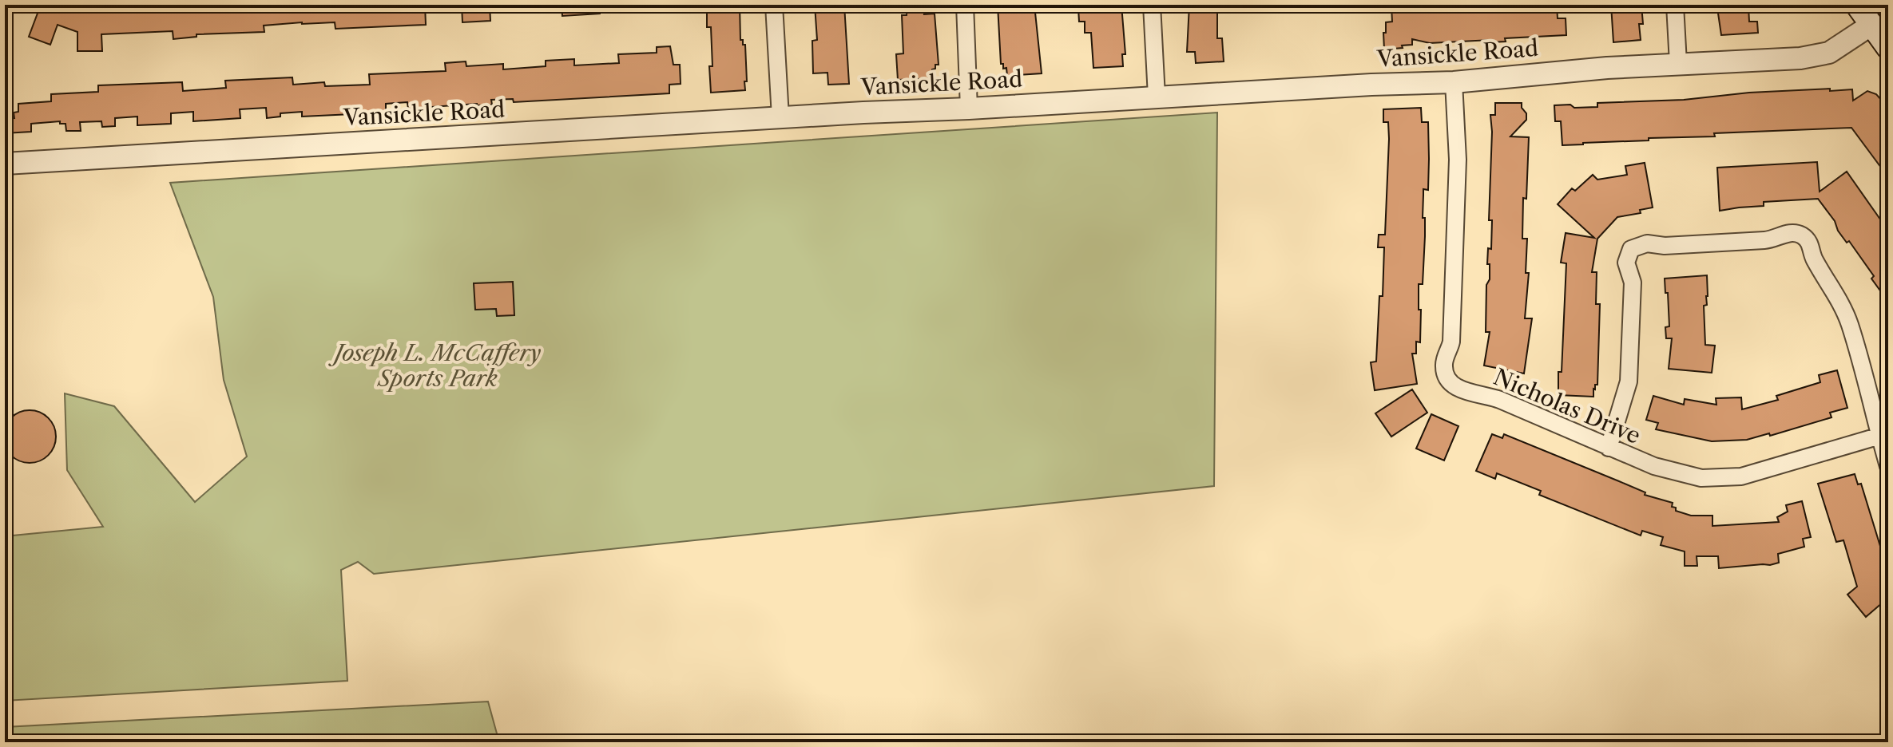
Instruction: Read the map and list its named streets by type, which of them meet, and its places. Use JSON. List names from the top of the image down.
{
  "streets": {
    "street": ["Vansickle Road", "Nicholas Drive"]
  },
  "crossings": [
    ["Vansickle Road", "Nicholas Drive"]
  ],
  "parks": ["Joseph L. McCaffery Sports Park"]
}
